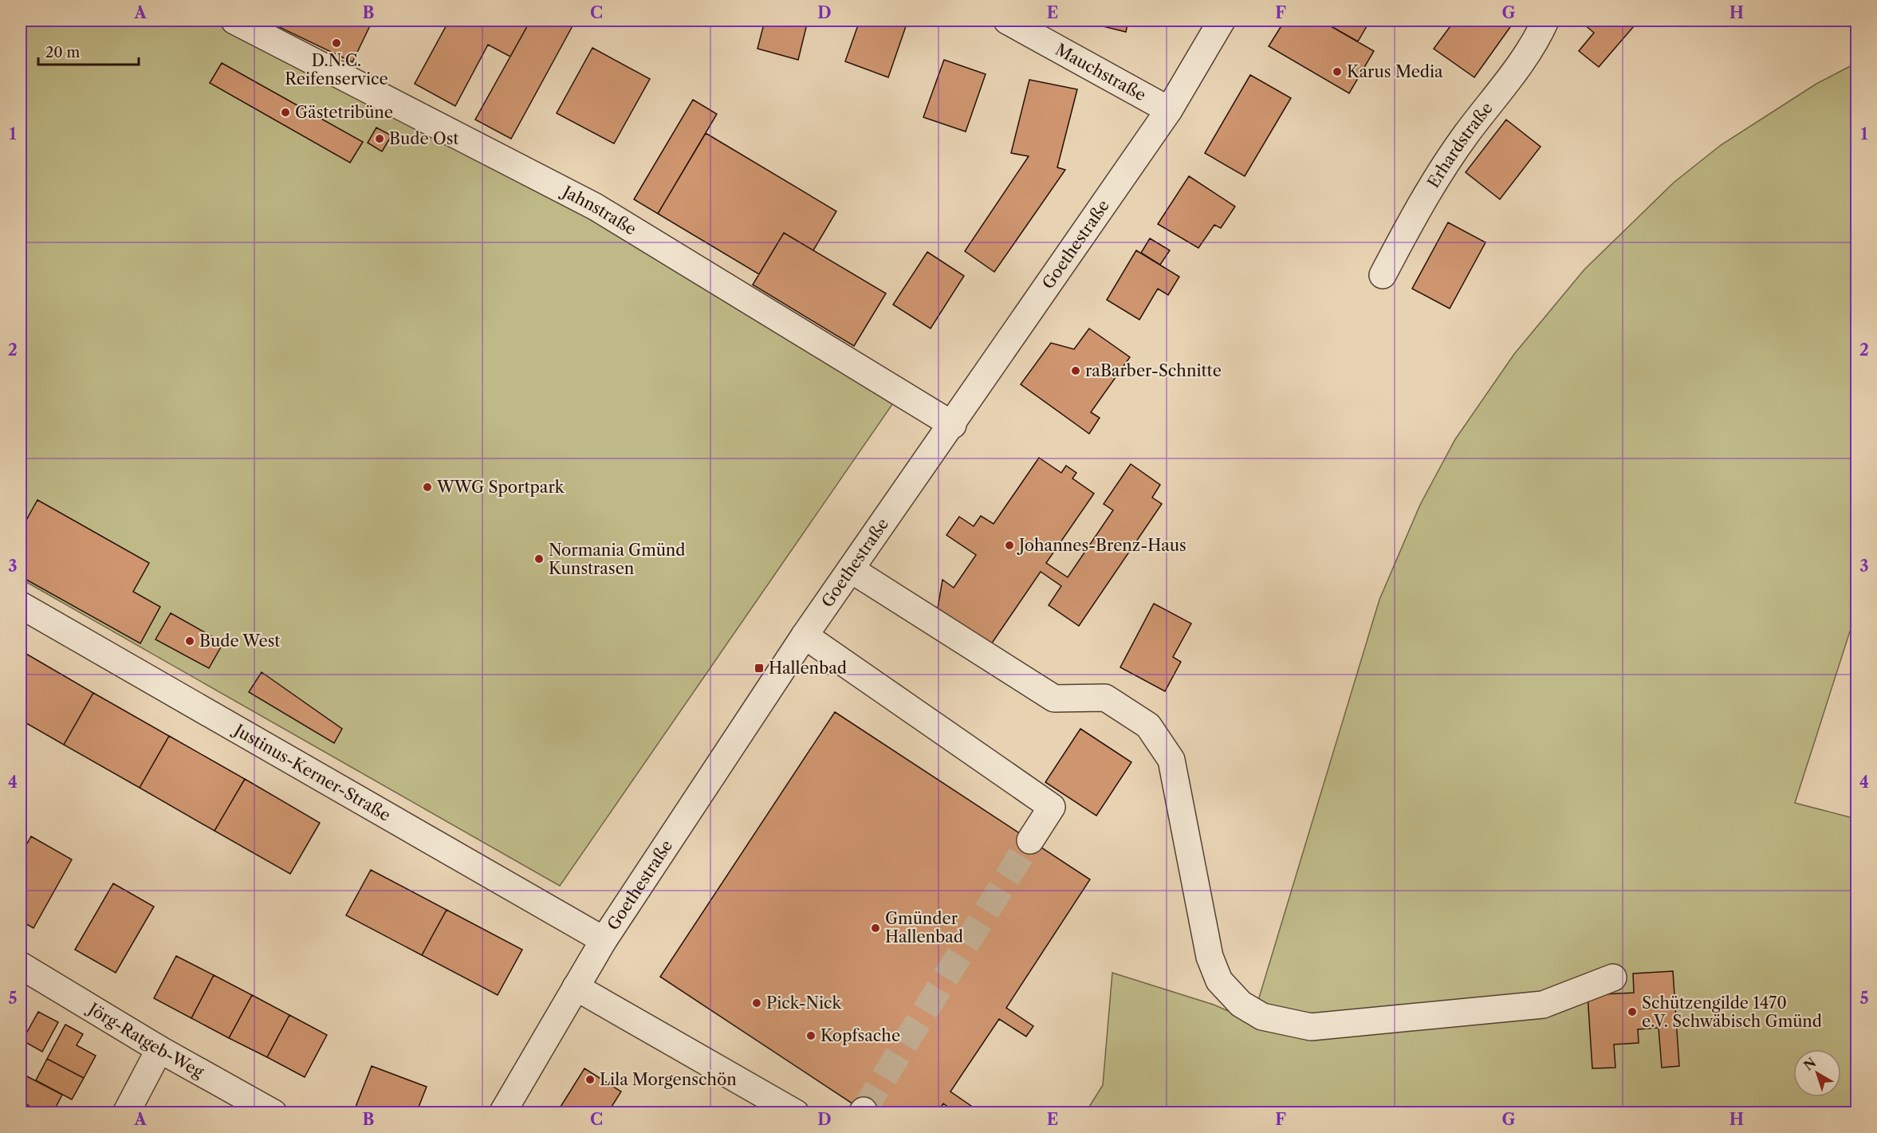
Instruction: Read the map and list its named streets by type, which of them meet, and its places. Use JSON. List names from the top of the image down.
{
  "streets": {
    "street": [
      "Mauchstraße",
      "Erhardstraße",
      "Jahnstraße",
      "Goethestraße",
      "Justinus-Kerner-Straße",
      "Jörg-Ratgeb-Weg"
    ]
  },
  "crossings": [
    ["Mauchstraße", "Goethestraße"],
    ["Jahnstraße", "Goethestraße"],
    ["Goethestraße", "Justinus-Kerner-Straße"]
  ],
  "places": {
    "other": [
      "D.N.C. Reifenservice",
      "Karus Media",
      "Gästetribüne",
      "Bude Ost",
      "raBarber-Schnitte",
      "WWG Sportpark",
      "Johannes-Brenz-Haus",
      "Normania Gmünd Kunstrasen",
      "Bude West",
      "Gmünder Hallenbad",
      "Pick-Nick",
      "Schützengilde 1470 e.V. Schwäbisch Gmünd",
      "Kopfsache",
      "Lila Morgenschön"
    ],
    "transit": ["Hallenbad"]
  },
  "scale_bar": "20 m",
  "north": "top left",
  "grid": {
    "columns": [
      "A",
      "B",
      "C",
      "D",
      "E",
      "F",
      "G",
      "H"
    ],
    "rows": [
      "1",
      "2",
      "3",
      "4",
      "5"
    ]
  }
}
